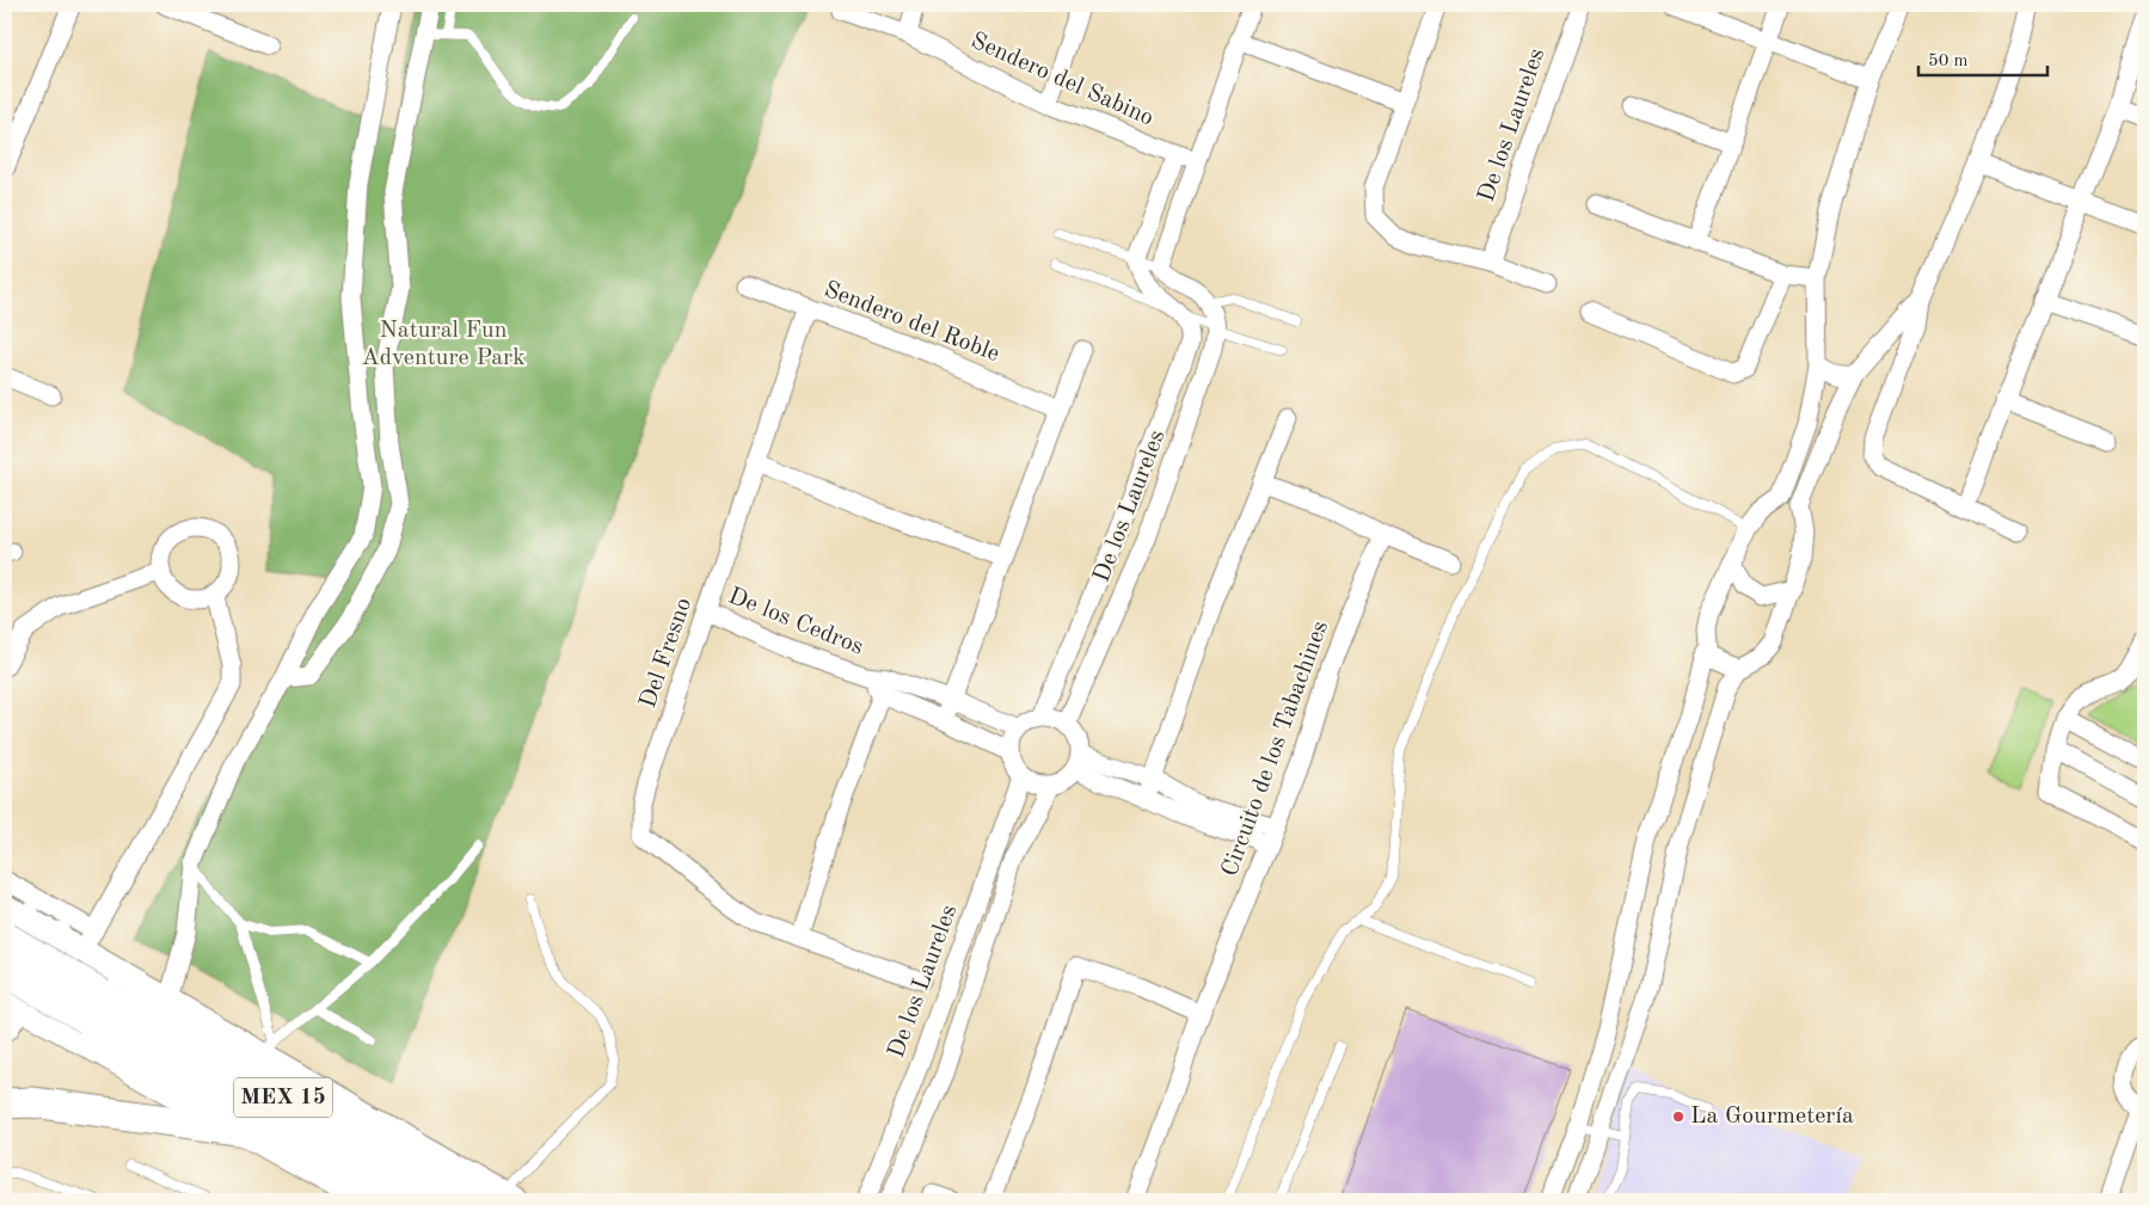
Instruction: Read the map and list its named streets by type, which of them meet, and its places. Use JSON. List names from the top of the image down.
{
  "streets": {
    "highway": ["MEX 15"],
    "street": [
      "Sendero del Sabino",
      "De los Laureles",
      "Sendero del Roble",
      "De los Cedros",
      "Del Fresno",
      "Circuito de los Tabachines"
    ]
  },
  "crossings": [
    ["De los Laureles", "De los Cedros"],
    ["Sendero del Roble", "Del Fresno"],
    ["De los Cedros", "Del Fresno"]
  ],
  "parks": ["Natural Fun Adventure Park"],
  "places": ["La Gourmetería"],
  "scale_bar": "50 m"
}
